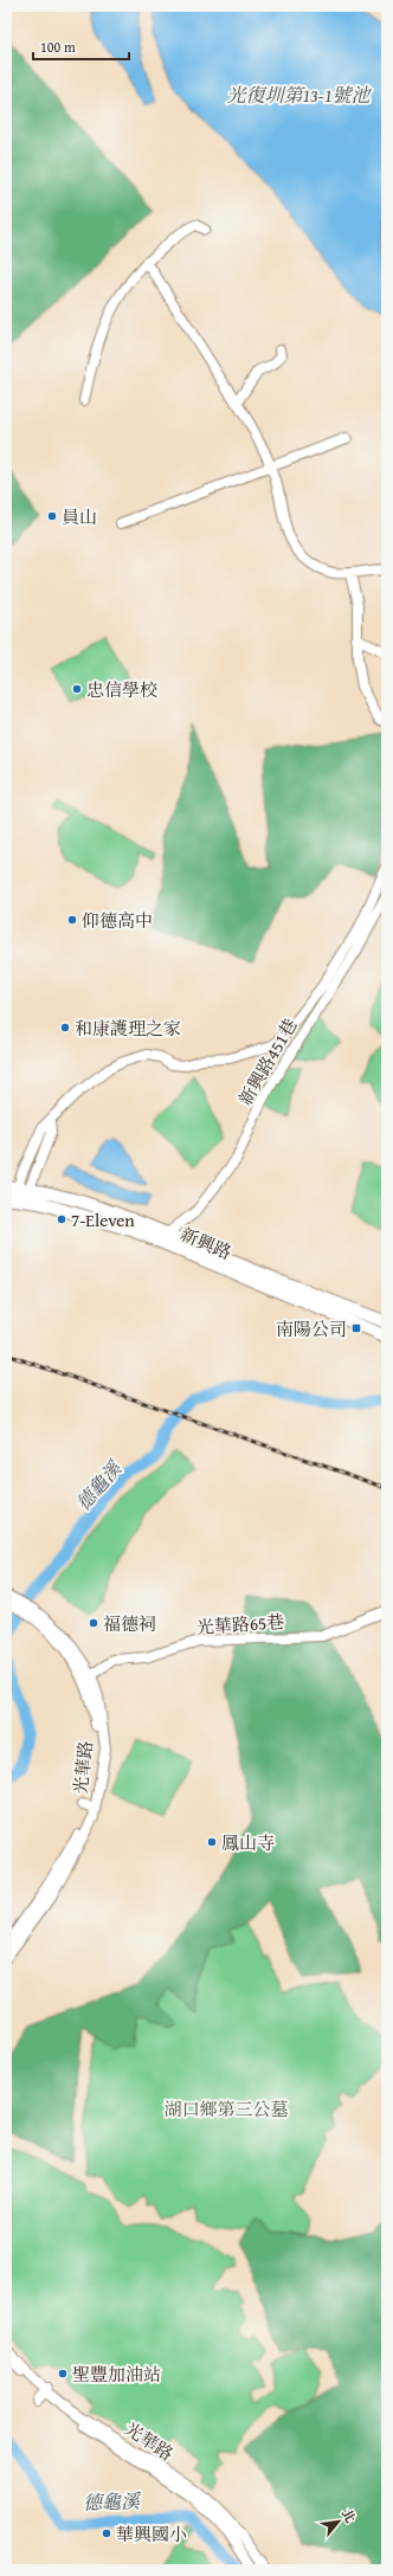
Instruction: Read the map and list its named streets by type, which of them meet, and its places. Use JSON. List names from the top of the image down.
{
  "streets": {
    "main road": ["新興路"],
    "street": ["新興路451巷", "光華路65巷", "光華路"]
  },
  "crossings": [
    ["新興路451巷", "新興路"],
    ["光華路65巷", "光華路"]
  ],
  "water": ["光復圳第13-1號池", "德龜溪"],
  "parks": ["湖口鄉第三公墓"],
  "places": {
    "other": [
      "員山",
      "忠信學校",
      "仰德高中",
      "和康護理之家",
      "7-Eleven",
      "福德祠",
      "鳳山寺",
      "聖豐加油站",
      "華興國小"
    ],
    "transit": ["南陽公司"]
  },
  "scale_bar": "100 m",
  "north": "top right"
}
